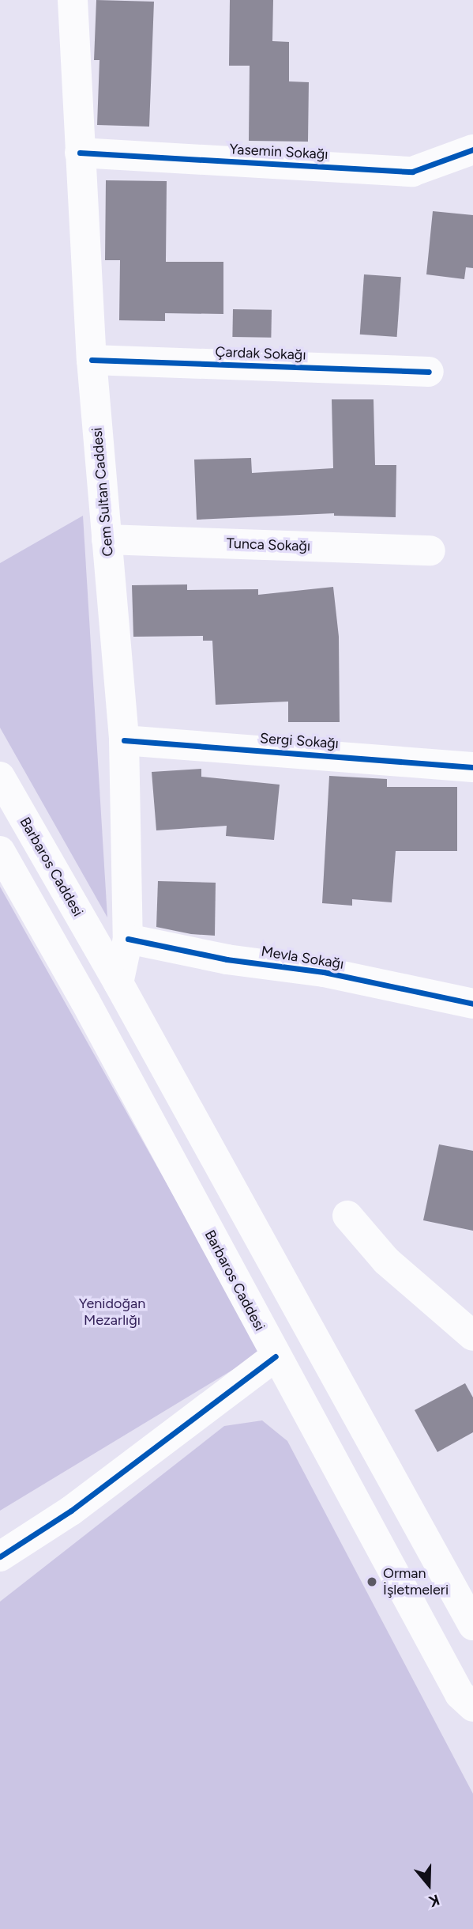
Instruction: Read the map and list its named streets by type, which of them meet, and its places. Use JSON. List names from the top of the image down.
{
  "streets": {
    "main road": [
      "Yasemin Sokağı",
      "Çardak Sokağı",
      "Cem Sultan Caddesi",
      "Tunca Sokağı",
      "Sergi Sokağı",
      "Barbaros Caddesi",
      "Mevla Sokağı"
    ]
  },
  "crossings": [
    ["Yasemin Sokağı", "Cem Sultan Caddesi"],
    ["Çardak Sokağı", "Cem Sultan Caddesi"],
    ["Cem Sultan Caddesi", "Tunca Sokağı"],
    ["Cem Sultan Caddesi", "Sergi Sokağı"],
    ["Cem Sultan Caddesi", "Barbaros Caddesi"],
    ["Cem Sultan Caddesi", "Mevla Sokağı"]
  ],
  "parks": ["Yenidoğan Mezarlığı"],
  "places": ["Orman İşletmeleri"],
  "north": "bottom"
}
